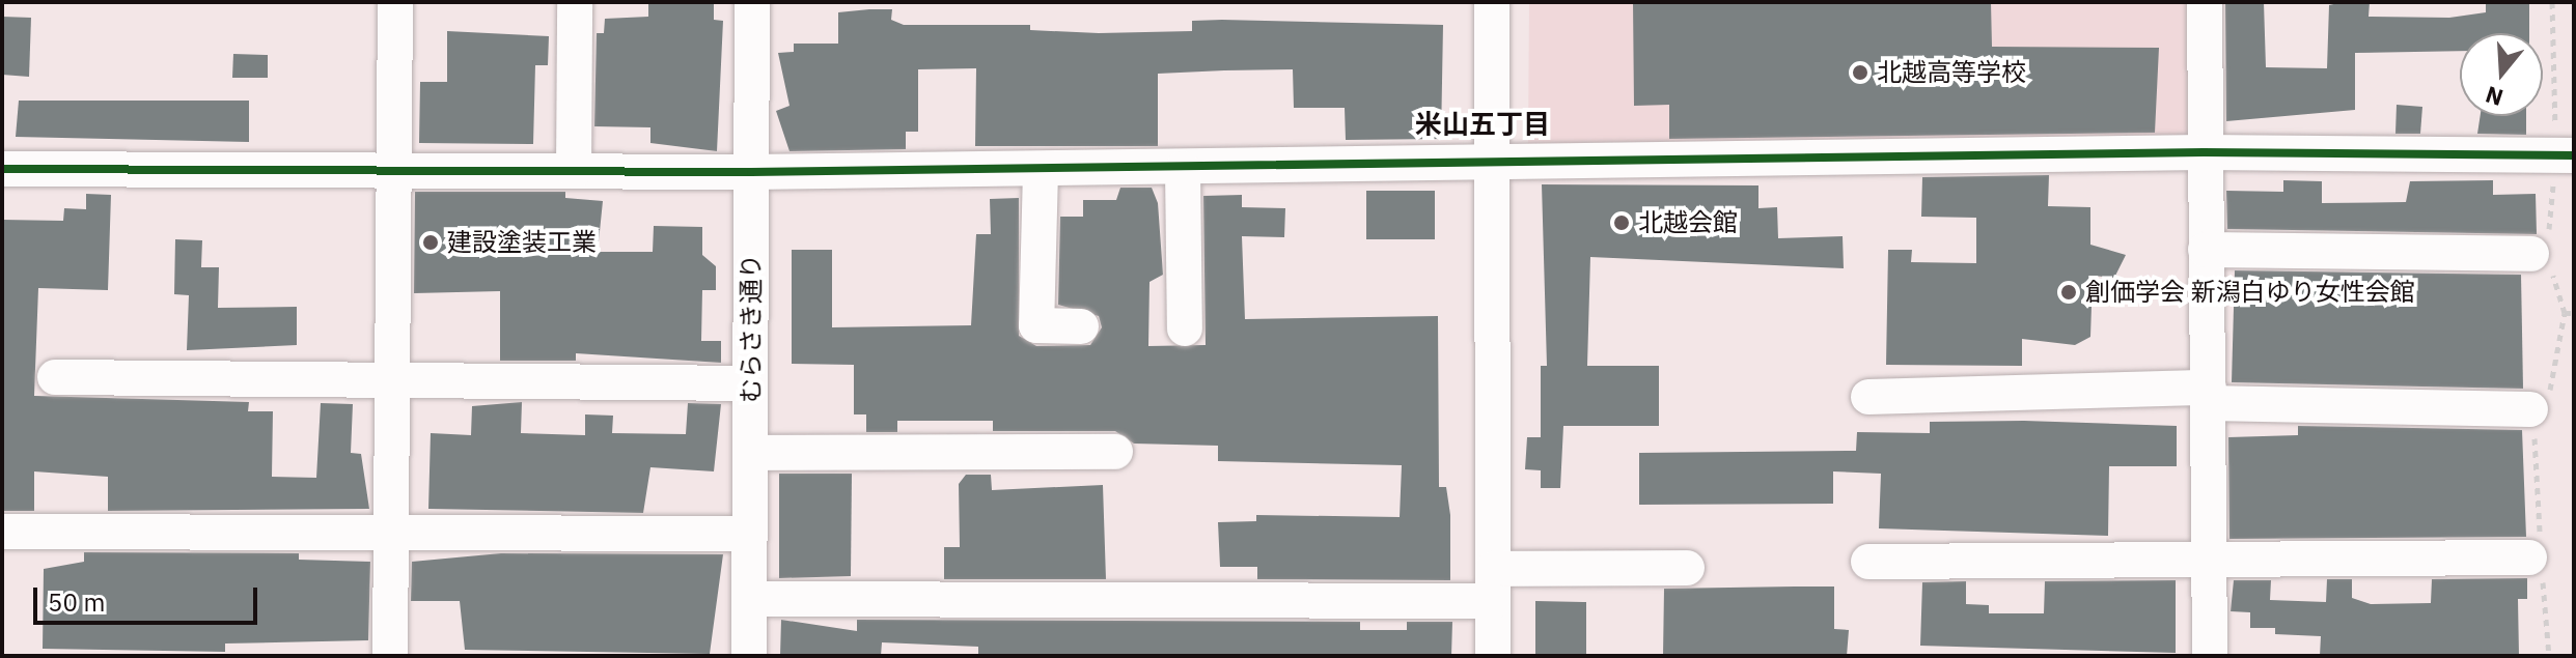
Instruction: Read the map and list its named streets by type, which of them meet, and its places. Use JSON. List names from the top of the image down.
{
  "streets": {
    "street": ["むらさき通り"]
  },
  "districts": ["米山五丁目"],
  "places": [
    "北越高等学校",
    "北越会館",
    "建設塗装工業",
    "創価学会 新潟白ゆり女性会館"
  ],
  "scale_bar": "50 m",
  "north": "bottom"
}
